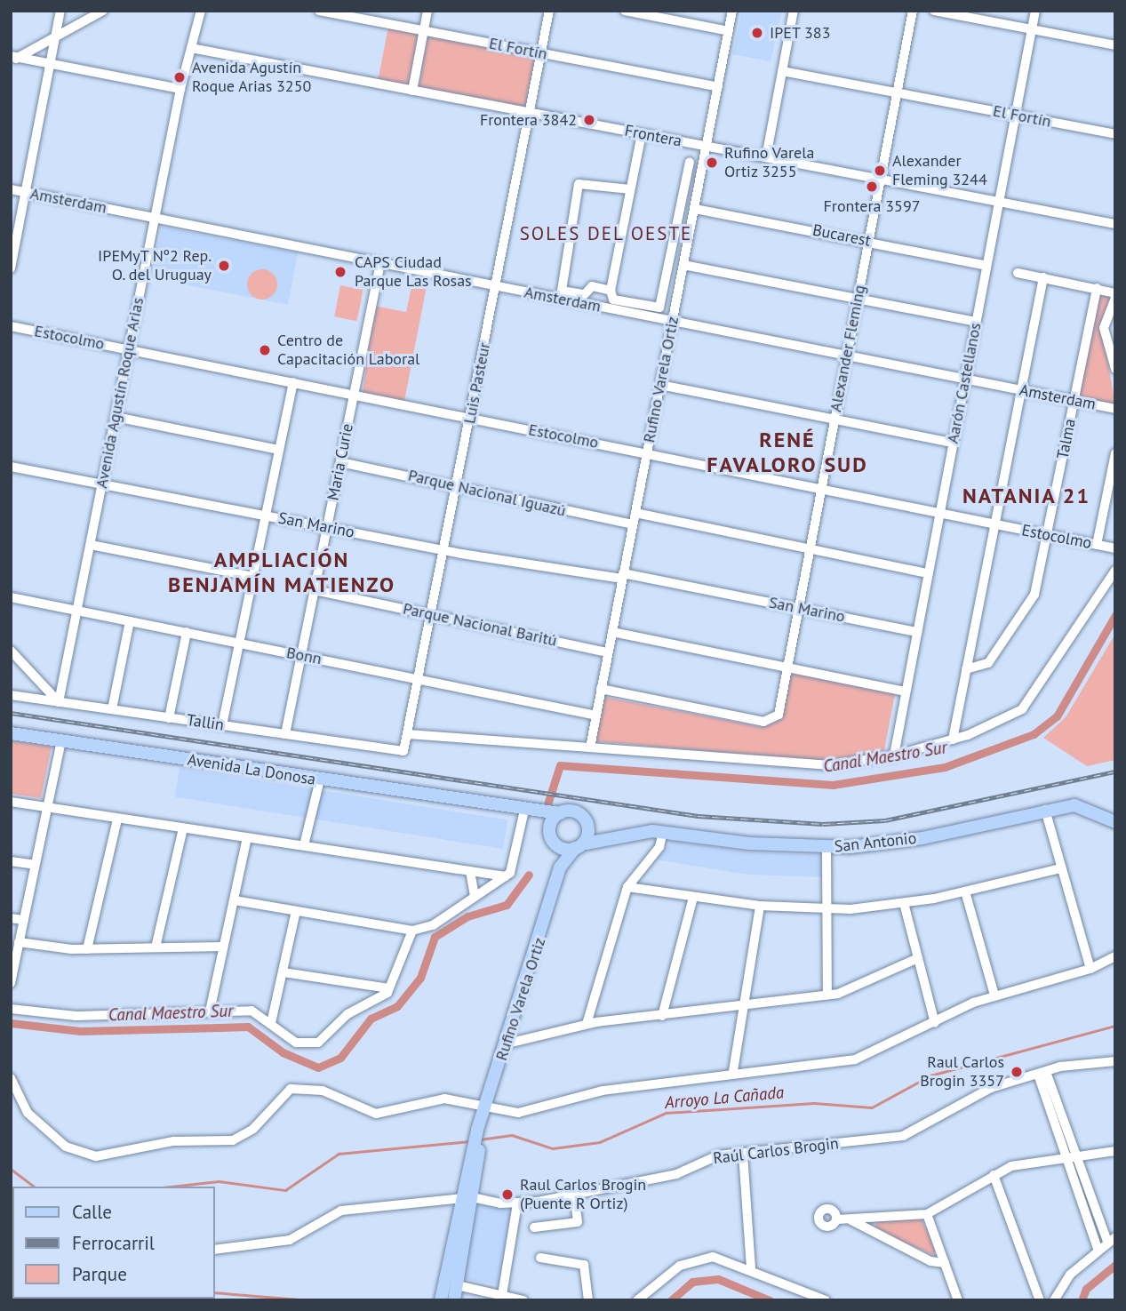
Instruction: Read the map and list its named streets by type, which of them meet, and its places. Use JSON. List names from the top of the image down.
{
  "streets": {
    "main road": ["Rufino Varela Ortiz", "Avenida La Donosa", "San Antonio"],
    "street": [
      "El Fortín",
      "Frontera",
      "Amsterdam",
      "Bucarest",
      "Estocolmo",
      "Alexander Fleming",
      "Luis Pasteur",
      "Aarón Castellanos",
      "Avenida Agustín Roque Arias",
      "Talma",
      "Maria Curie",
      "Parque Nacional Iguazú",
      "San Marino",
      "Parque Nacional Baritú",
      "Bonn",
      "Tallin",
      "Raúl Carlos Brogin"
    ]
  },
  "crossings": [
    ["El Fortín", "Alexander Fleming"],
    ["El Fortín", "Rufino Varela Ortiz"],
    ["El Fortín", "Luis Pasteur"],
    ["El Fortín", "Aarón Castellanos"],
    ["Frontera", "Alexander Fleming"],
    ["Frontera", "Rufino Varela Ortiz"],
    ["Frontera", "Luis Pasteur"],
    ["Frontera", "Aarón Castellanos"],
    ["Frontera", "Avenida Agustín Roque Arias"],
    ["Amsterdam", "Alexander Fleming"],
    ["Amsterdam", "Rufino Varela Ortiz"],
    ["Amsterdam", "Luis Pasteur"],
    ["Amsterdam", "Aarón Castellanos"],
    ["Amsterdam", "Avenida Agustín Roque Arias"],
    ["Amsterdam", "Talma"],
    ["Amsterdam", "Maria Curie"],
    ["Bucarest", "Alexander Fleming"],
    ["Bucarest", "Rufino Varela Ortiz"],
    ["Bucarest", "Aarón Castellanos"],
    ["Estocolmo", "Alexander Fleming"],
    ["Estocolmo", "Rufino Varela Ortiz"],
    ["Estocolmo", "Luis Pasteur"],
    ["Estocolmo", "Aarón Castellanos"],
    ["Estocolmo", "Avenida Agustín Roque Arias"],
    ["Estocolmo", "Talma"],
    ["Estocolmo", "Maria Curie"],
    ["Alexander Fleming", "Rufino Varela Ortiz"],
    ["Alexander Fleming", "San Marino"],
    ["Rufino Varela Ortiz", "Parque Nacional Iguazú"],
    ["Rufino Varela Ortiz", "San Marino"],
    ["Rufino Varela Ortiz", "Parque Nacional Baritú"],
    ["Rufino Varela Ortiz", "Bonn"],
    ["Rufino Varela Ortiz", "Avenida La Donosa"],
    ["Rufino Varela Ortiz", "San Antonio"],
    ["Rufino Varela Ortiz", "Raúl Carlos Brogin"],
    ["Luis Pasteur", "Parque Nacional Iguazú"],
    ["Luis Pasteur", "San Marino"],
    ["Luis Pasteur", "Parque Nacional Baritú"],
    ["Luis Pasteur", "Bonn"],
    ["Luis Pasteur", "Tallin"],
    ["Aarón Castellanos", "San Marino"],
    ["Avenida Agustín Roque Arias", "San Marino"],
    ["Avenida Agustín Roque Arias", "Bonn"],
    ["Avenida Agustín Roque Arias", "Tallin"],
    ["Maria Curie", "Parque Nacional Iguazú"],
    ["Maria Curie", "San Marino"],
    ["Maria Curie", "Parque Nacional Baritú"],
    ["Maria Curie", "Bonn"],
    ["Maria Curie", "Tallin"],
    ["Avenida La Donosa", "San Antonio"]
  ],
  "districts": [
    "SOLES DEL OESTE",
    "RENÉ FAVALORO SUD",
    "NATANIA 21",
    "AMPLIACIÓN BENJAMÍN MATIENZO"
  ],
  "water": ["Canal Maestro Sur", "Arroyo La Cañada"],
  "places": [
    "IPET 383",
    "Avenida Agustín Roque Arias 3250",
    "Frontera 3842",
    "Rufino Varela Ortiz 3255",
    "Alexander Fleming 3244",
    "Frontera 3597",
    "IPEMyT Nº2 Rep. O. del Uruguay",
    "CAPS Ciudad Parque Las Rosas",
    "Centro de Capacitación Laboral",
    "Raul Carlos Brogin 3357",
    "Raul Carlos Brogin (Puente R Ortiz)"
  ],
  "legend": ["Calle", "Ferrocarril", "Parque"]
}
